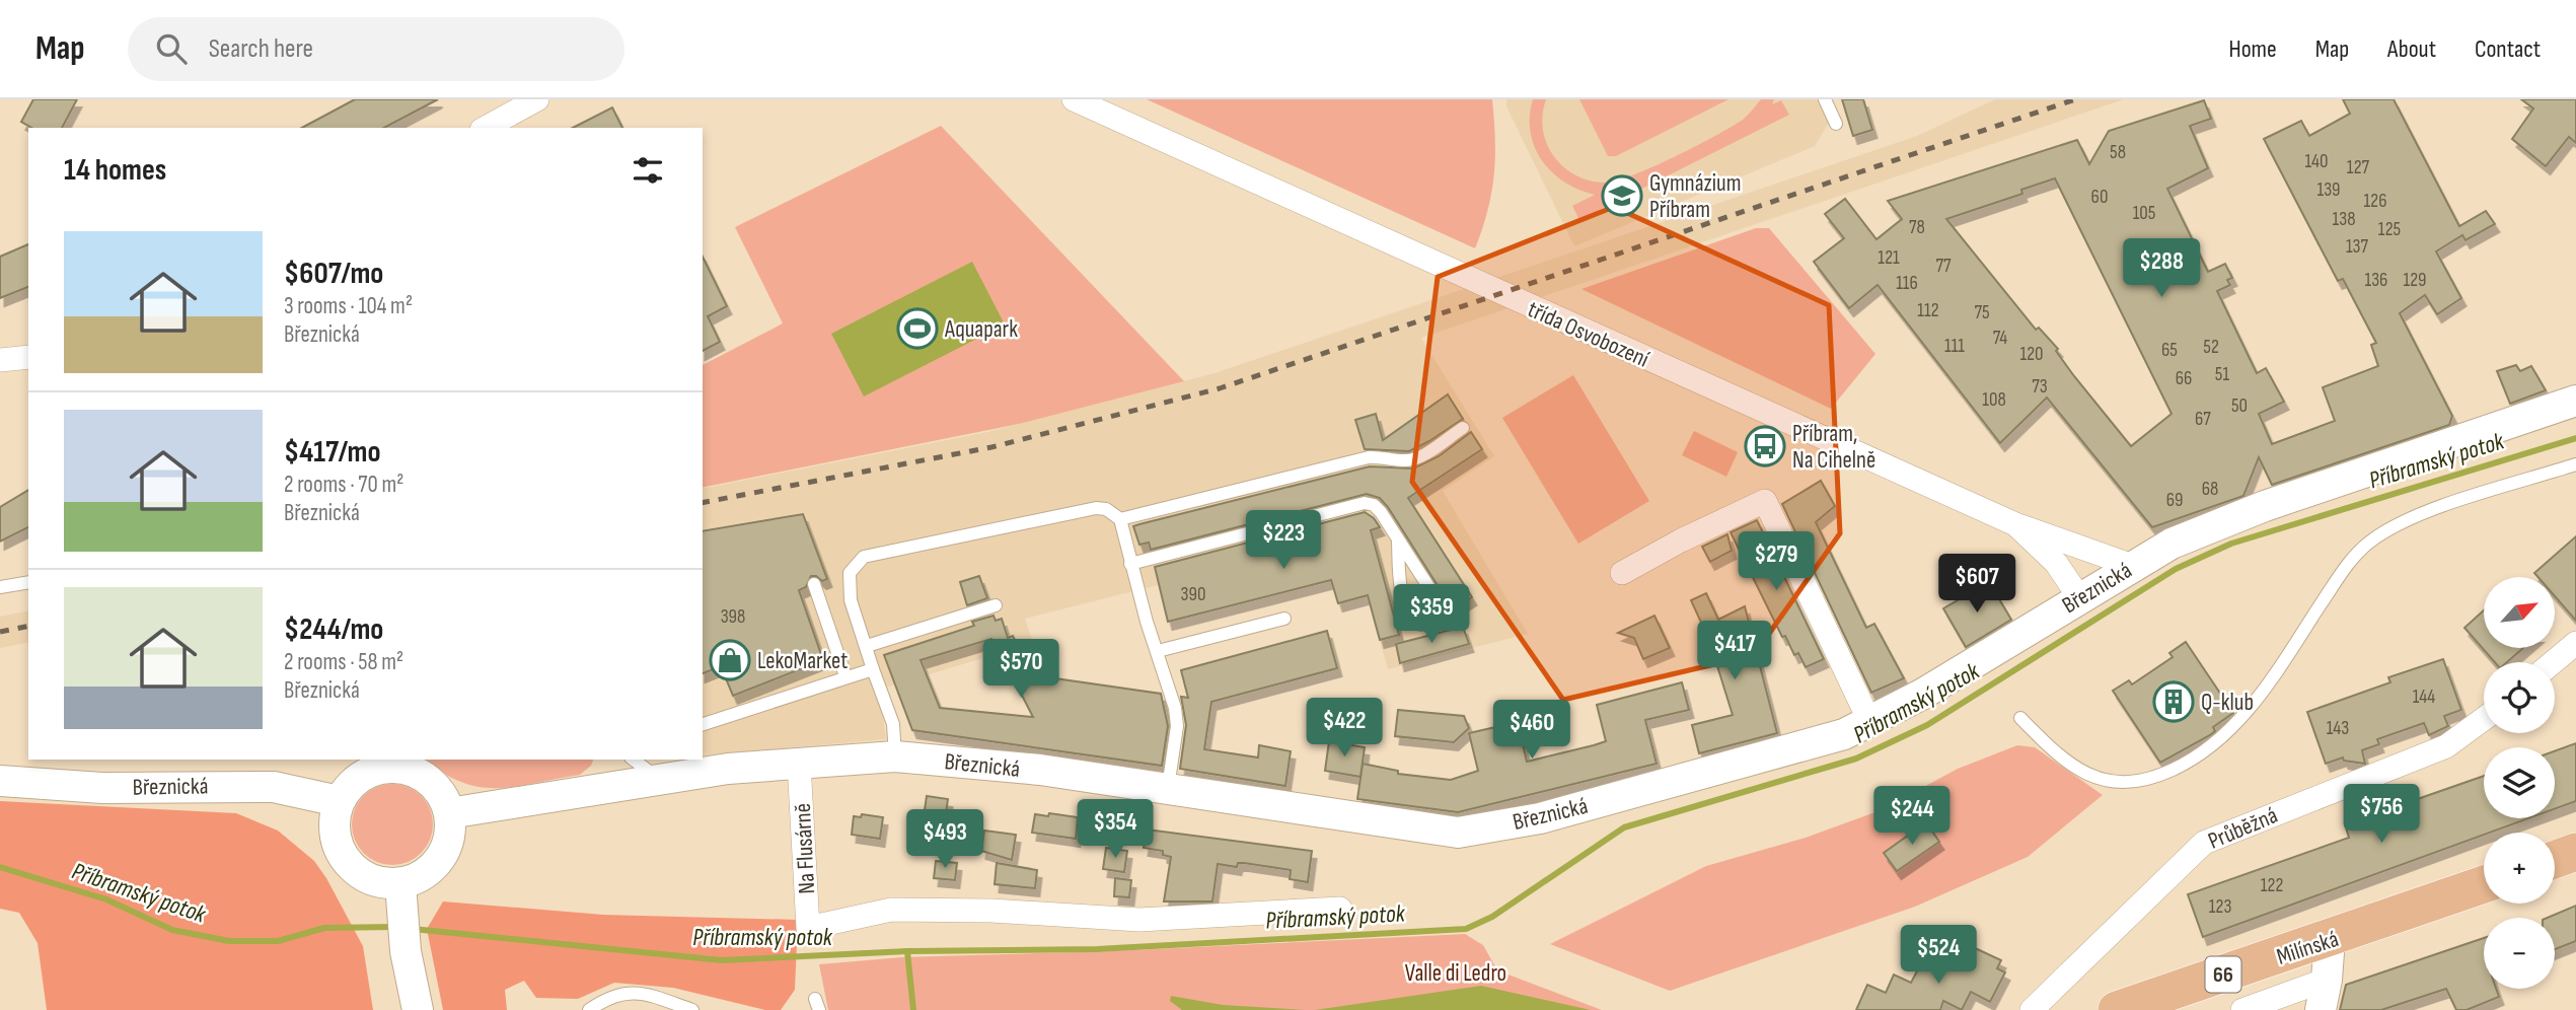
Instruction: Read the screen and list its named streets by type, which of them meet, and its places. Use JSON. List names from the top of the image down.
{
  "streets": {
    "main road": ["Milínská", "66"],
    "street": [
      "třída Osvobození",
      "Březnická",
      "Průběžná",
      "Na Flusárně"
    ]
  },
  "crossings": [
    ["třída Osvobození", "Březnická"],
    ["Březnická", "Na Flusárně"]
  ],
  "water": ["Příbramský potok"],
  "parks": ["Valle di Ledro"],
  "places": {
    "school or university": ["Gymnázium Příbram"],
    "sports": ["Aquapark"],
    "bus stop": ["Příbram, Na Cihelně"],
    "shop": ["LekoMarket"],
    "building": ["Q-klub"]
  },
  "house_numbers": [
    "58",
    "140",
    "127",
    "139",
    "60",
    "126",
    "105",
    "138",
    "78",
    "125",
    "137",
    "121",
    "77",
    "136",
    "129",
    "116",
    "112",
    "75",
    "74",
    "111",
    "52",
    "65",
    "120",
    "51",
    "66",
    "73",
    "108",
    "50",
    "67",
    "68",
    "69",
    "390",
    "398",
    "144",
    "143",
    "122",
    "123"
  ],
  "north": "top right",
  "page": {
    "header": "Map",
    "search": "Search here",
    "nav": [
      "Home",
      "Map",
      "About",
      "Contact"
    ],
    "heading": "14 homes",
    "list": [
      {
        "name": "$607/mo",
        "note": "3 rooms · 104 m² · Březnická"
      },
      {
        "name": "$417/mo",
        "note": "2 rooms · 70 m² · Březnická"
      },
      {
        "name": "$244/mo",
        "note": "2 rooms · 58 m² · Březnická"
      }
    ],
    "price": [
      "$288",
      "$223",
      "$279",
      "$607",
      "$359",
      "$417",
      "$570",
      "$422",
      "$460",
      "$756",
      "$244",
      "$354",
      "$493",
      "$524"
    ],
    "map_buttons": ["+", "−"]
  }
}
